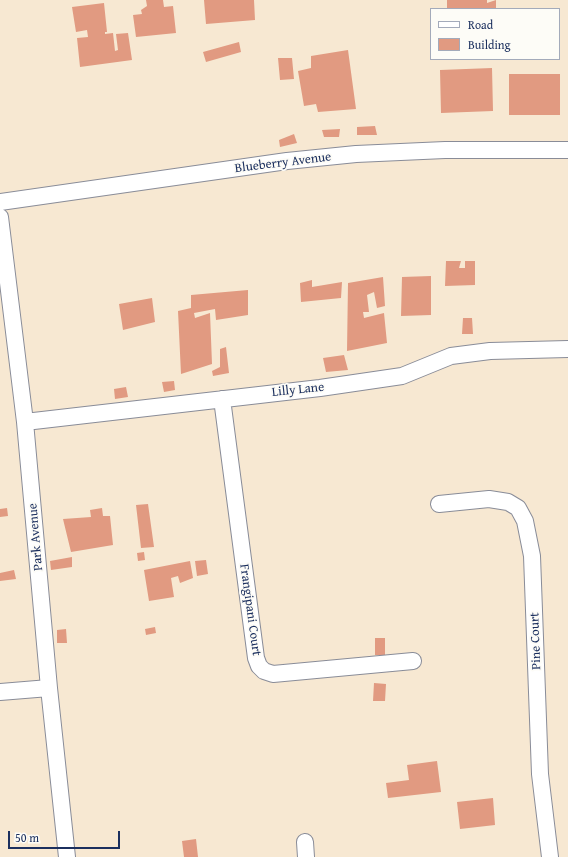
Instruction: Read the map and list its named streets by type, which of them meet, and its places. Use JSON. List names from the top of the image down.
{
  "streets": {
    "street": [
      "Blueberry Avenue",
      "Lilly Lane",
      "Park Avenue",
      "Frangipani Court",
      "Pine Court"
    ]
  },
  "crossings": [
    ["Lilly Lane", "Park Avenue"],
    ["Lilly Lane", "Frangipani Court"]
  ],
  "legend": ["Road", "Building"],
  "scale_bar": "50 m"
}
